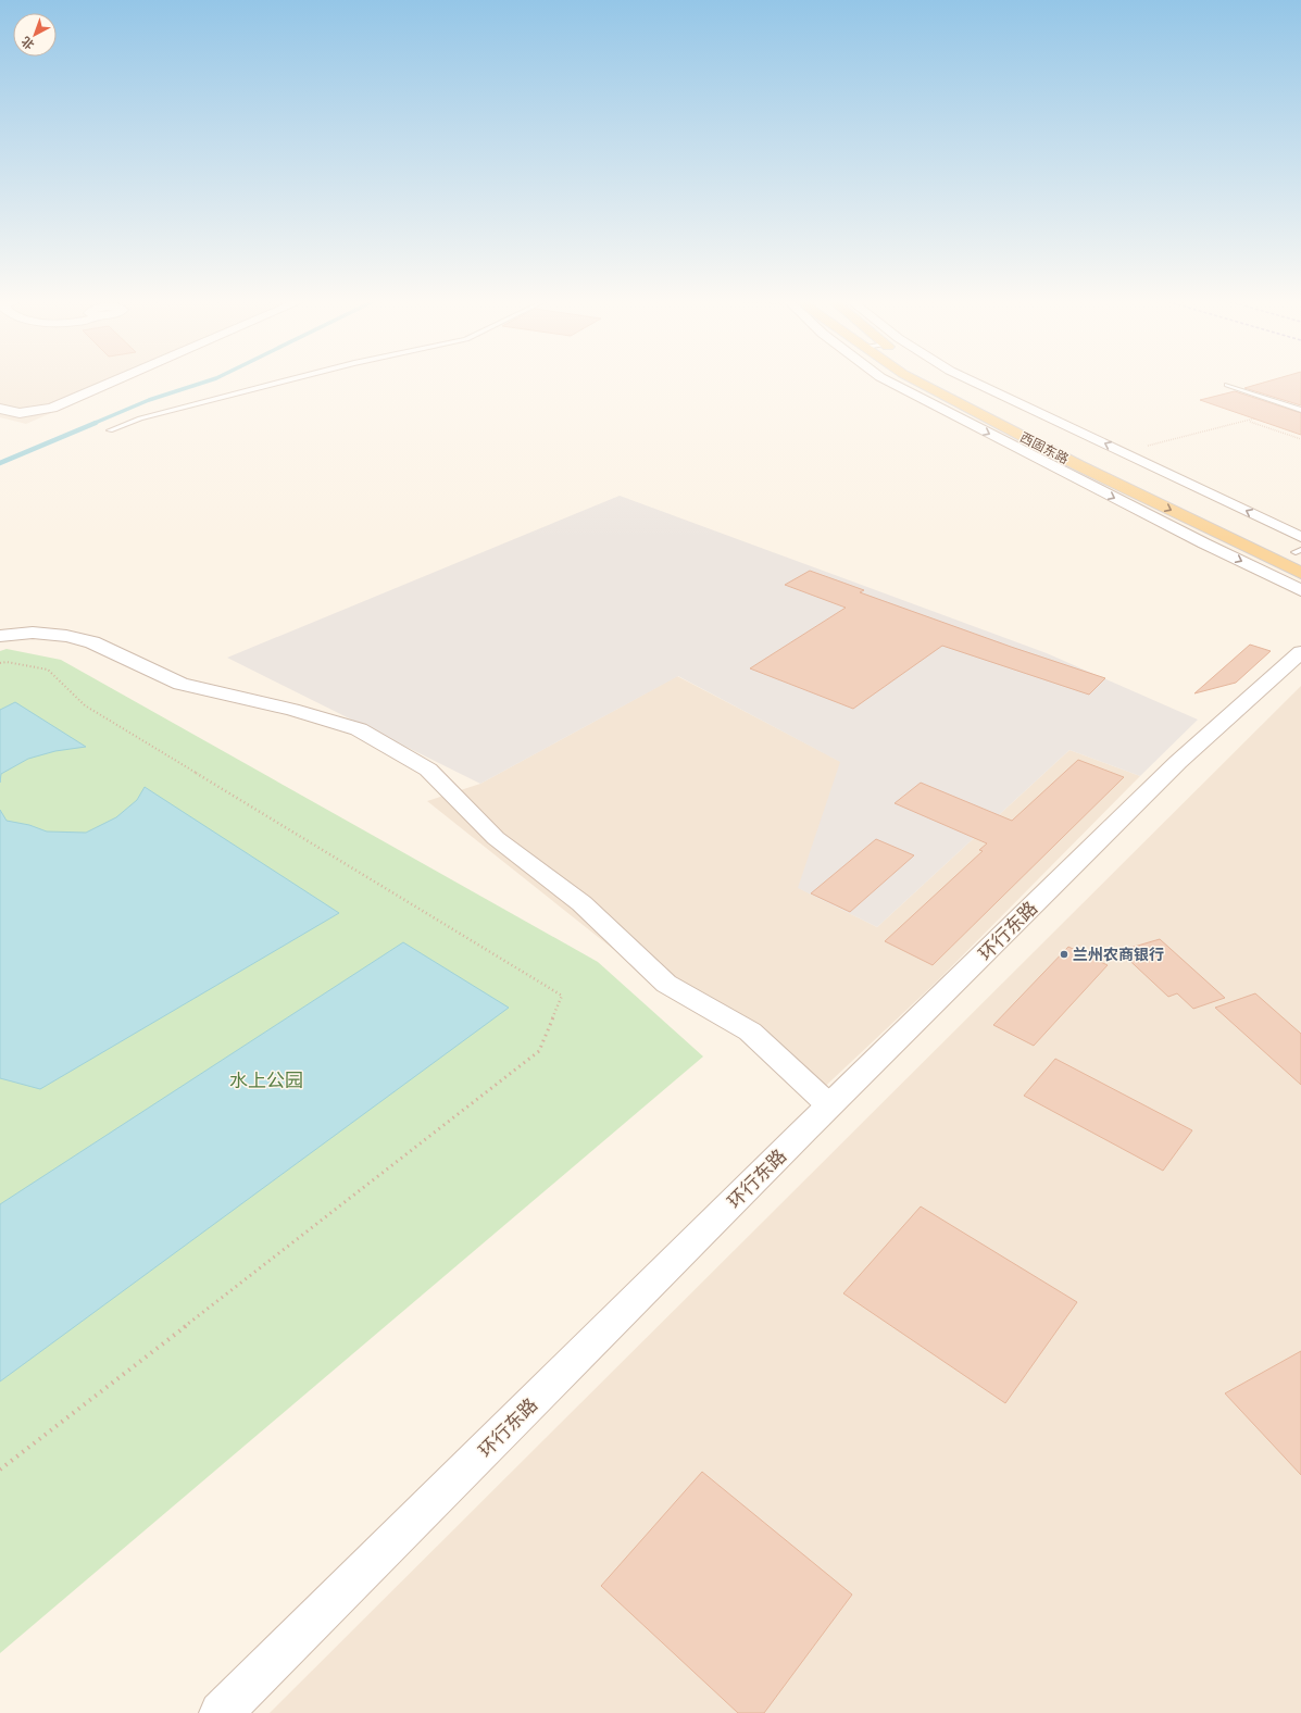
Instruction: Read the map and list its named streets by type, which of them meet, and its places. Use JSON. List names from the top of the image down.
{
  "streets": {
    "main road": ["西固东路"],
    "street": ["环行东路"]
  },
  "parks": ["水上公园"],
  "places": ["兰州农商银行"],
  "north": "bottom left"
}
